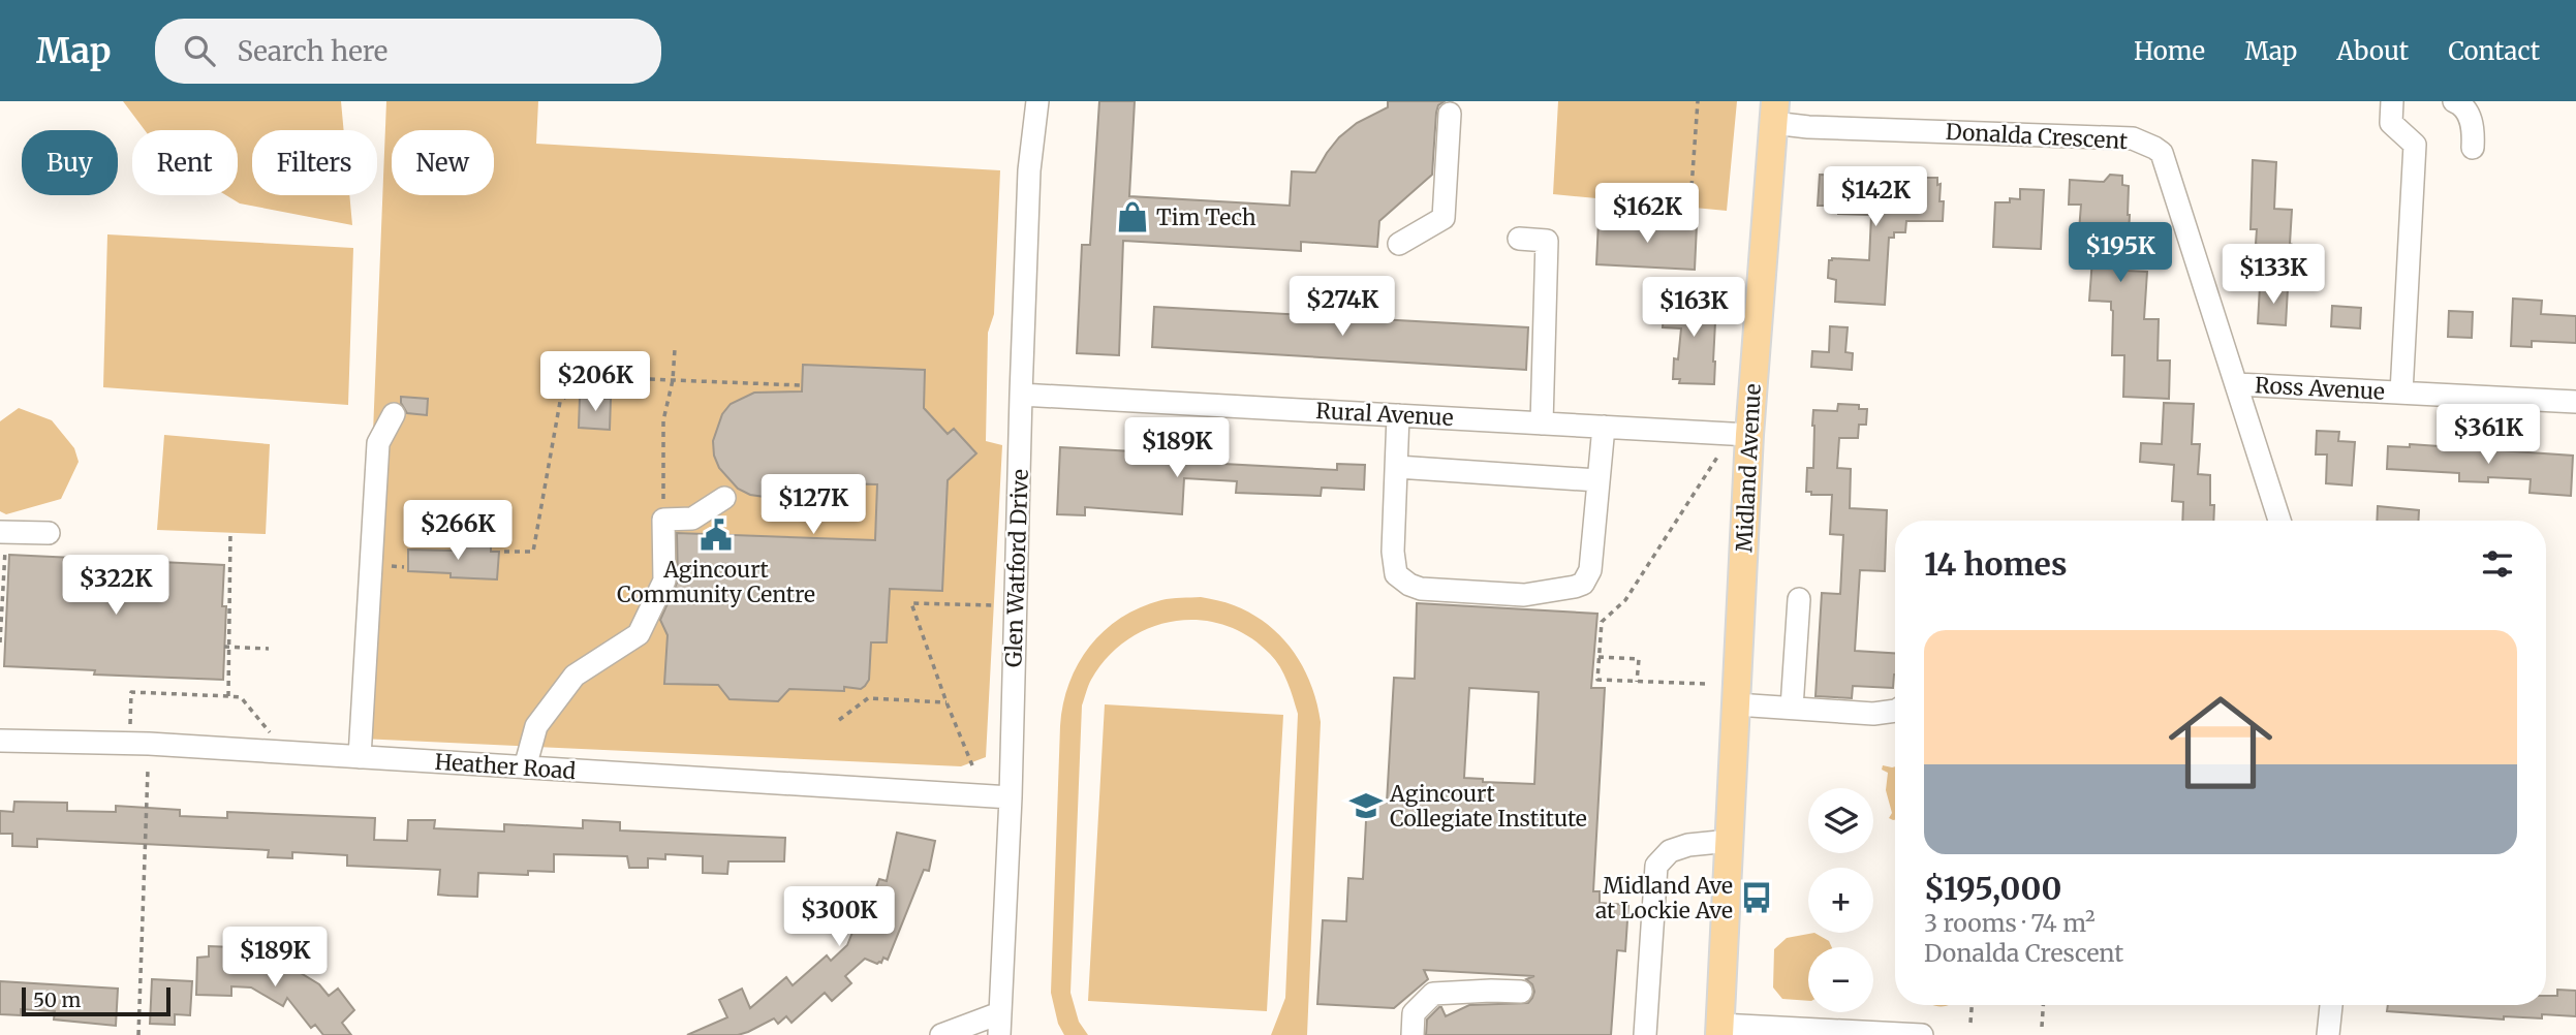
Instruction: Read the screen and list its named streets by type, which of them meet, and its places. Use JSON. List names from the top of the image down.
{
  "streets": {
    "main road": ["Midland Avenue"],
    "street": [
      "Donalda Crescent",
      "Ross Avenue",
      "Rural Avenue",
      "Glen Watford Drive",
      "Heather Road"
    ]
  },
  "crossings": [
    ["Donalda Crescent", "Ross Avenue"],
    ["Donalda Crescent", "Midland Avenue"],
    ["Rural Avenue", "Midland Avenue"],
    ["Rural Avenue", "Glen Watford Drive"],
    ["Glen Watford Drive", "Heather Road"]
  ],
  "places": {
    "shop": ["Tim Tech"],
    "public building": ["Agincourt Community Centre"],
    "school or university": ["Agincourt Collegiate Institute"],
    "bus stop": ["Midland Ave at Lockie Ave"]
  },
  "scale_bar": "50 m",
  "page": {
    "header": "Map",
    "search": "Search here",
    "nav": [
      "Home",
      "Map",
      "About",
      "Contact"
    ],
    "chip": [
      "Buy",
      "Rent",
      "Filters",
      "New"
    ],
    "price": [
      "$142K",
      "$162K",
      "$195K",
      "$133K",
      "$274K",
      "$163K",
      "$206K",
      "$361K",
      "$189K",
      "$127K",
      "$266K",
      "$322K",
      "$300K",
      "$189K"
    ],
    "heading": "14 homes",
    "list": [
      {
        "name": "$195,000",
        "note": "3 rooms · 74 m² · Donalda Crescent"
      }
    ],
    "map_buttons": ["+", "−"],
    "scale": "50 m"
  }
}
